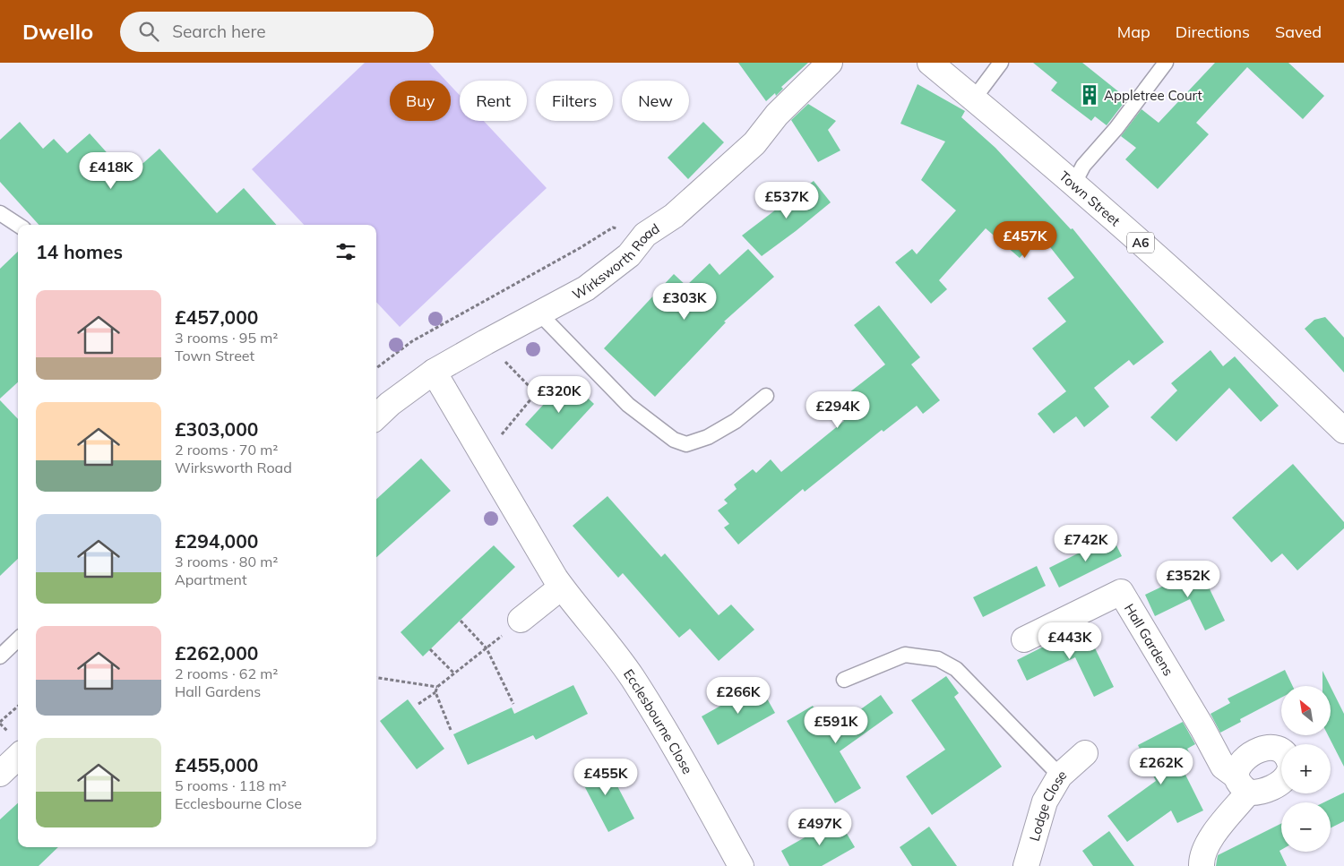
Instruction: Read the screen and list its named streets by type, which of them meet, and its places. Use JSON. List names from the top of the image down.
{
  "streets": {
    "main road": [
      "Town Street",
      "A6",
      "Wirksworth Road",
      "Hall Gardens",
      "Ecclesbourne Close",
      "Lodge Close"
    ]
  },
  "crossings": [
    ["Wirksworth Road", "Ecclesbourne Close"]
  ],
  "places": {
    "building": ["Appletree Court"]
  },
  "north": "top left",
  "page": {
    "header": "Dwello",
    "search": "Search here",
    "nav": ["Map", "Directions", "Saved"],
    "chip": [
      "Buy",
      "Rent",
      "Filters",
      "New"
    ],
    "price": [
      "£418K",
      "£537K",
      "£457K",
      "£303K",
      "£320K",
      "£294K",
      "£742K",
      "£352K",
      "£443K",
      "£266K",
      "£591K",
      "£262K",
      "£455K",
      "£497K"
    ],
    "heading": "14 homes",
    "list": [
      {
        "name": "£457,000",
        "note": "3 rooms · 95 m² · Town Street"
      },
      {
        "name": "£303,000",
        "note": "2 rooms · 70 m² · Wirksworth Road"
      },
      {
        "name": "£294,000",
        "note": "3 rooms · 80 m² · Apartment"
      },
      {
        "name": "£262,000",
        "note": "2 rooms · 62 m² · Hall Gardens"
      },
      {
        "name": "£455,000",
        "note": "5 rooms · 118 m² · Ecclesbourne Close"
      }
    ],
    "map_buttons": ["+", "−"]
  }
}
